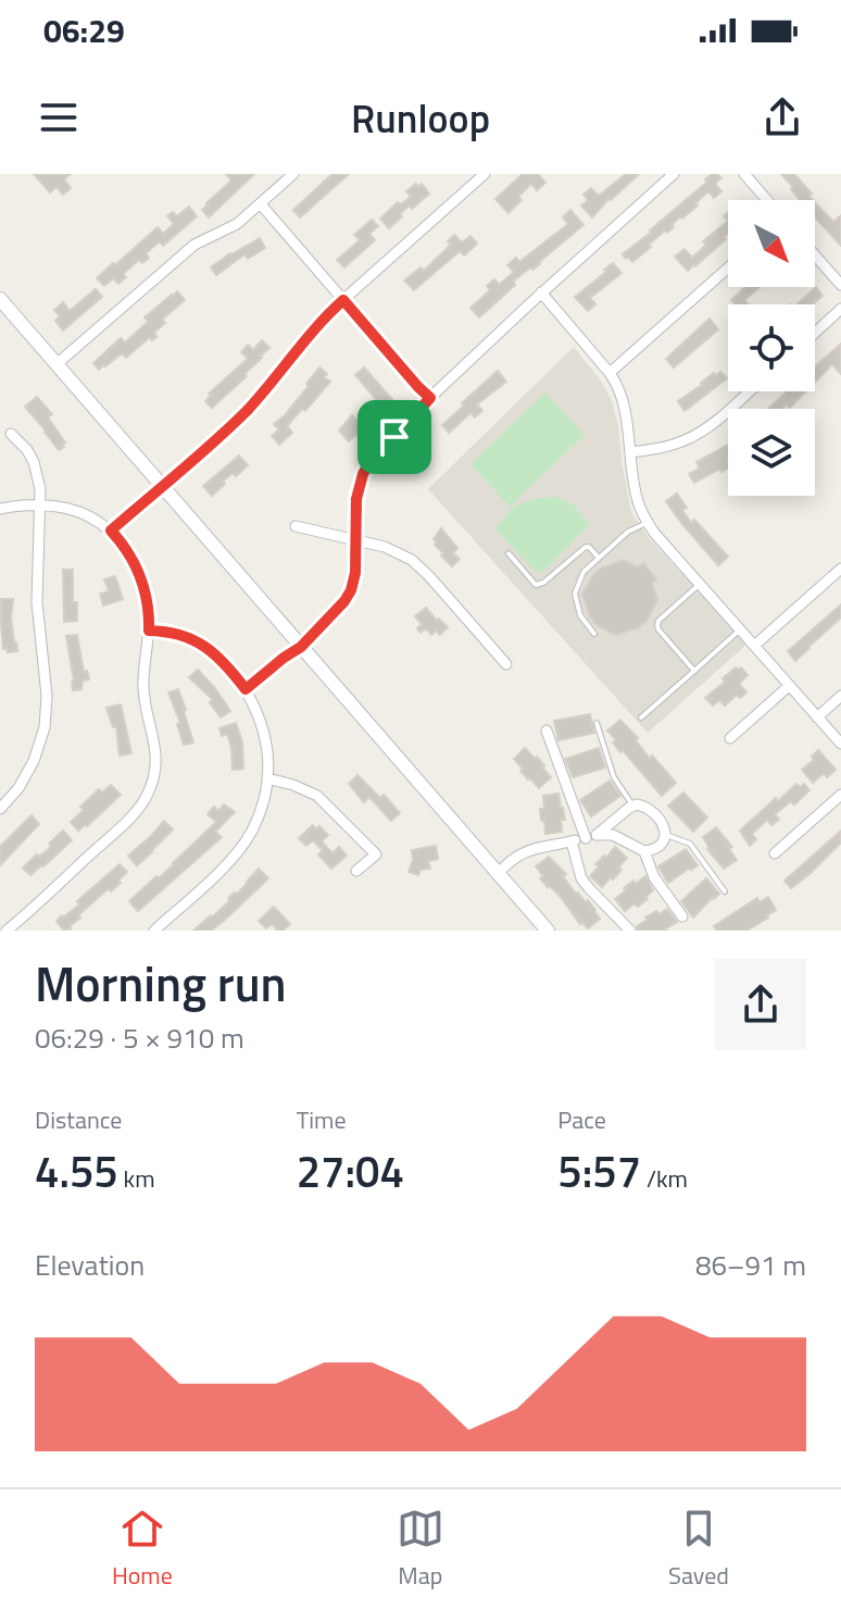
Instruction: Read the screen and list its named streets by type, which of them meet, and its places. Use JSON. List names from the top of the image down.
{
  "north": "bottom right",
  "page": {
    "status": "06:29",
    "header": "Runloop",
    "heading": ["Morning run", "06:29 · 5 × 910 m"],
    "stats": [
      ["Distance", "4.55 km"],
      ["Time", "27:04"],
      ["Pace", "5:57 /km"]
    ],
    "chart": ["Elevation", "86–91 m"],
    "tabs": ["Home", "Map", "Saved"]
  }
}
